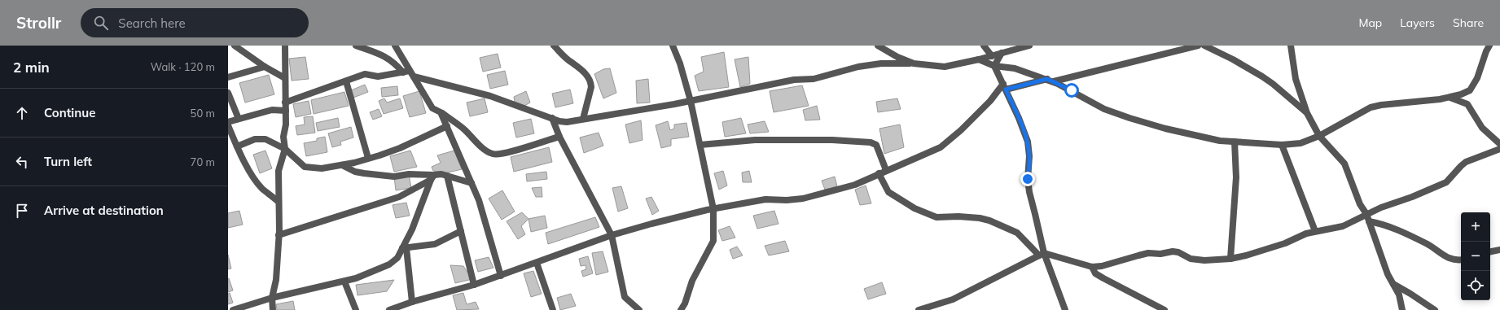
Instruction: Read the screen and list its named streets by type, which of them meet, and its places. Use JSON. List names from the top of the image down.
{
  "page": {
    "header": "Strollr",
    "search": "Search here",
    "nav": ["Map", "Layers", "Share"],
    "heading": ["2 min", "Walk · 120 m"],
    "list": [
      ["Continue", "50 m"],
      ["Turn left", "70 m"],
      "Arrive at destination"
    ],
    "map_buttons": ["+", "−"]
  }
}
